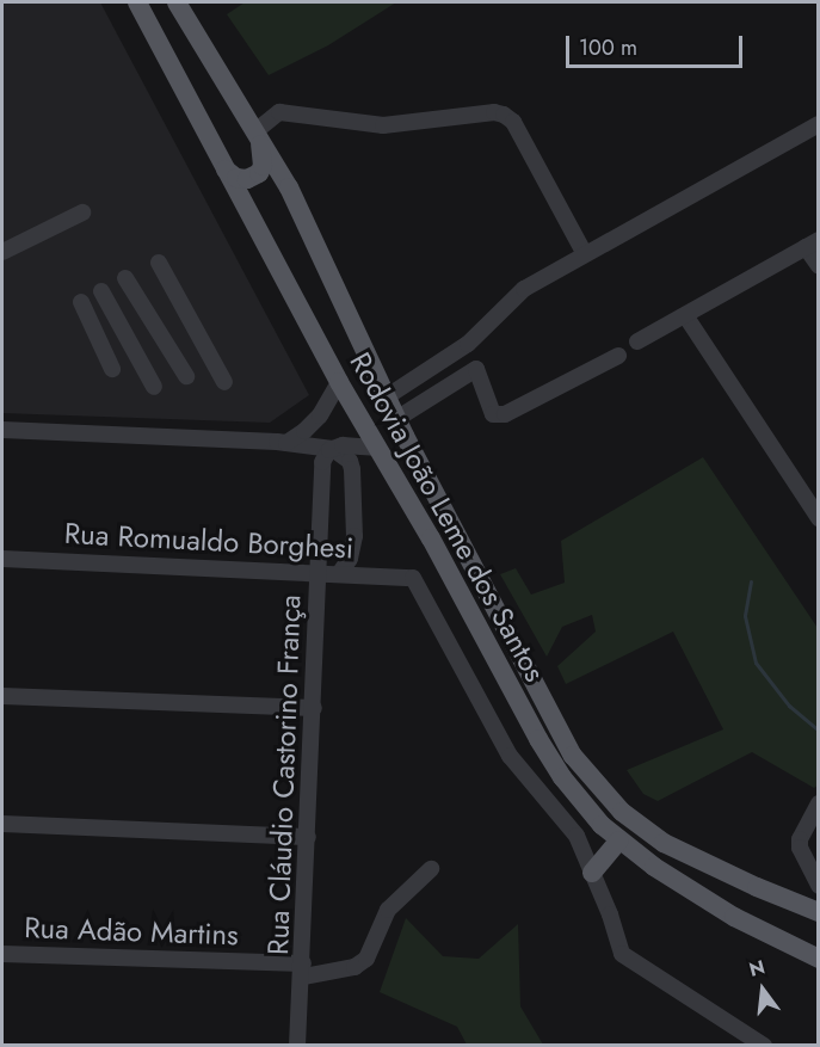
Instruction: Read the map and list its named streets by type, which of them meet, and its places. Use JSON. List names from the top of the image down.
{
  "streets": {
    "main road": ["Rodovia João Leme dos Santos"],
    "street": ["Rua Romualdo Borghesi", "Rua Cláudio Castorino França", "Rua Adão Martins"]
  },
  "crossings": [
    ["Rua Romualdo Borghesi", "Rua Cláudio Castorino França"],
    ["Rua Cláudio Castorino França", "Rua Adão Martins"]
  ],
  "scale_bar": "100 m",
  "north": "top"
}
